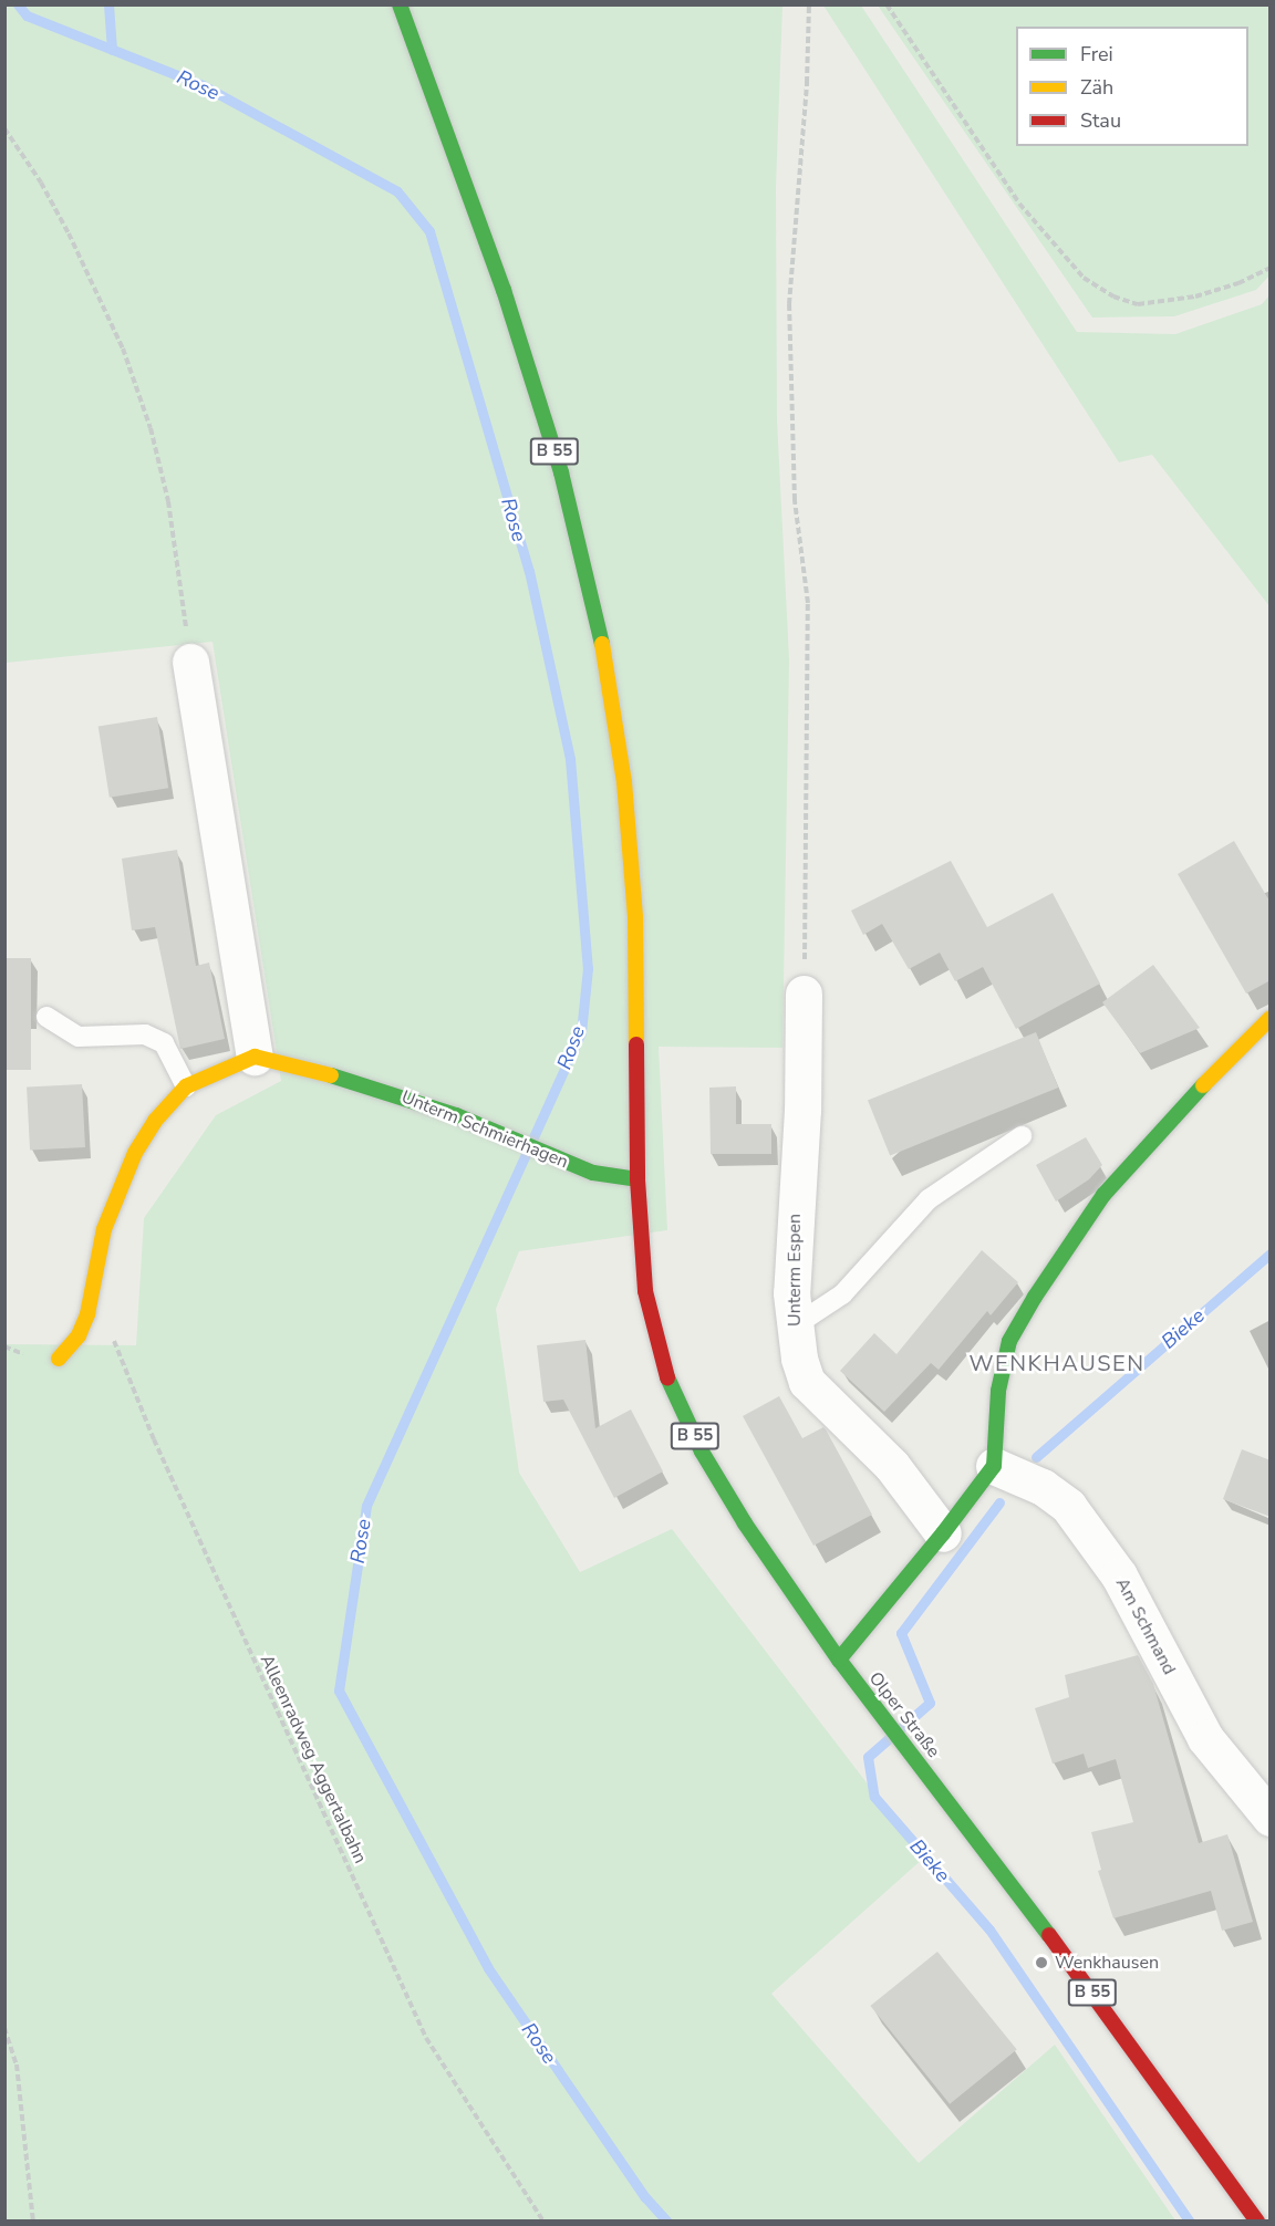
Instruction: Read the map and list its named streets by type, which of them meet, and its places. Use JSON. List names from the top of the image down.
{
  "streets": {
    "main road": ["B 55", "Unterm Schmierhagen", "Olper Straße"],
    "street": ["Unterm Espen", "Am Schmand"],
    "path": ["Alleenradweg Aggertalbahn"]
  },
  "crossings": [
    ["B 55", "Unterm Schmierhagen"],
    ["B 55", "Olper Straße"],
    ["Unterm Schmierhagen", "Olper Straße"]
  ],
  "districts": ["WENKHAUSEN"],
  "water": ["Rose", "Bieke"],
  "places": ["Wenkhausen"],
  "legend": ["Frei", "Zäh", "Stau"]
}
